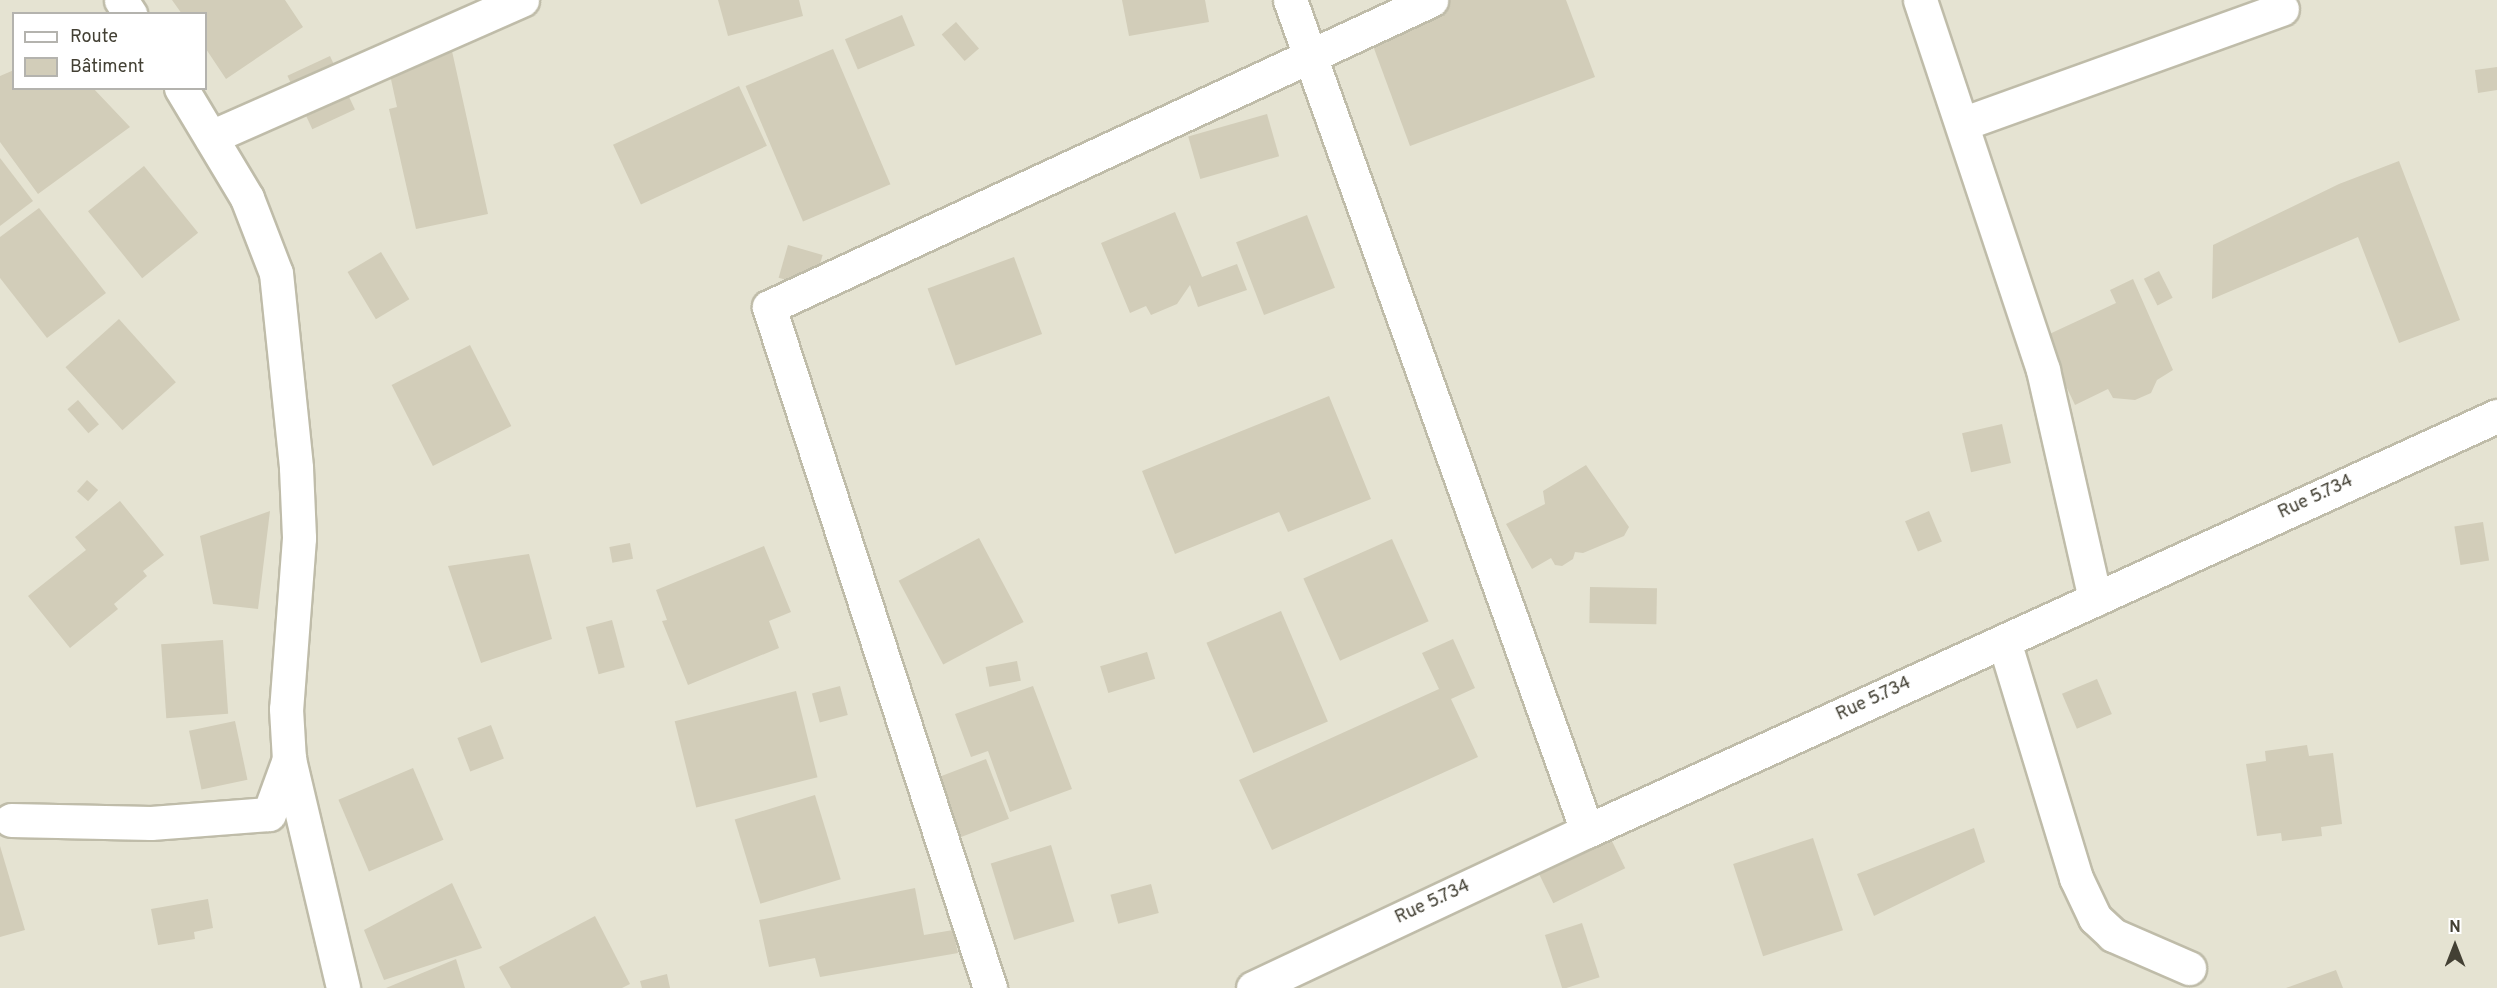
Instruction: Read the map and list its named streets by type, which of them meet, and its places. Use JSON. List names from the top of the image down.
{
  "streets": {
    "street": ["Rue 5.734"]
  },
  "legend": ["Route", "Bâtiment"],
  "north": "top"
}
